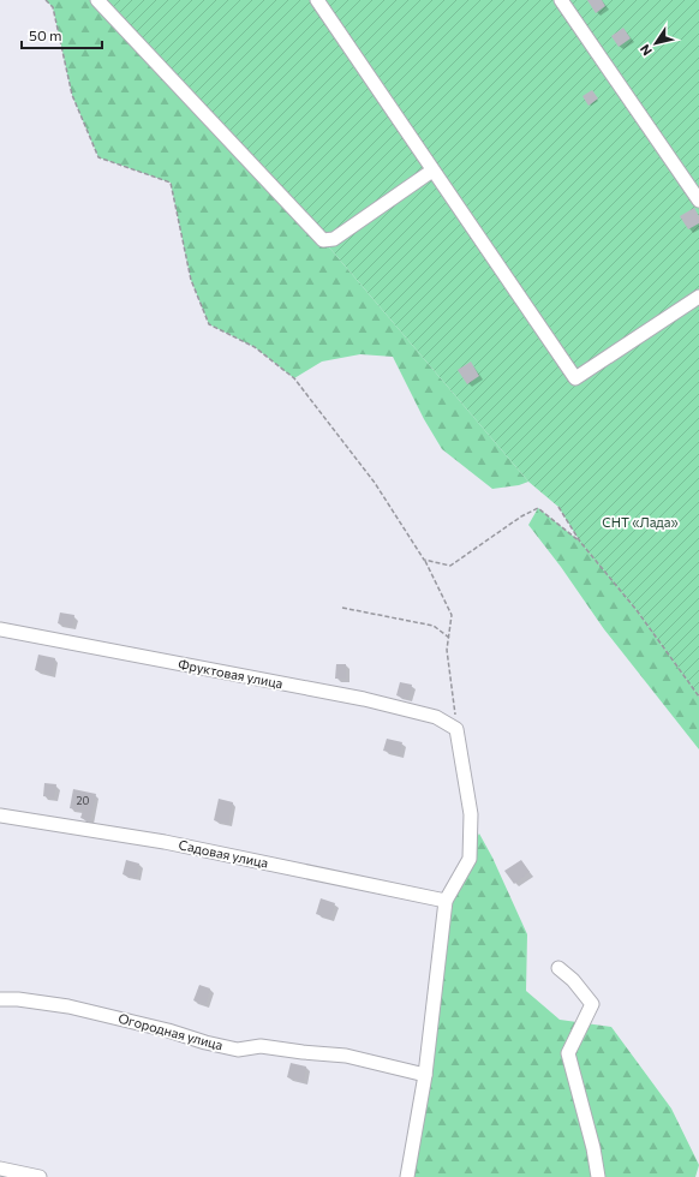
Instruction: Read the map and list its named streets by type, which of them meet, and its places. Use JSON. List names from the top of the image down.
{
  "streets": {
    "street": ["Фруктовая улица", "Садовая улица", "Огородная улица"]
  },
  "parks": ["СНТ «Лада»"],
  "house_numbers": ["20"],
  "scale_bar": "50 m",
  "north": "bottom left"
}
